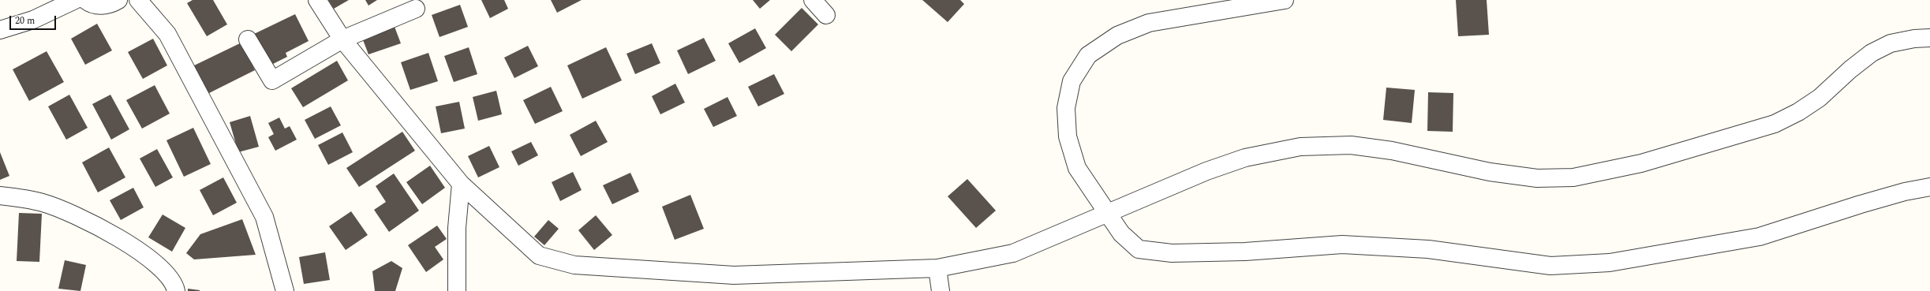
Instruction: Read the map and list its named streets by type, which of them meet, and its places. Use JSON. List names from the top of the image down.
{
  "scale_bar": "20 m"
}
